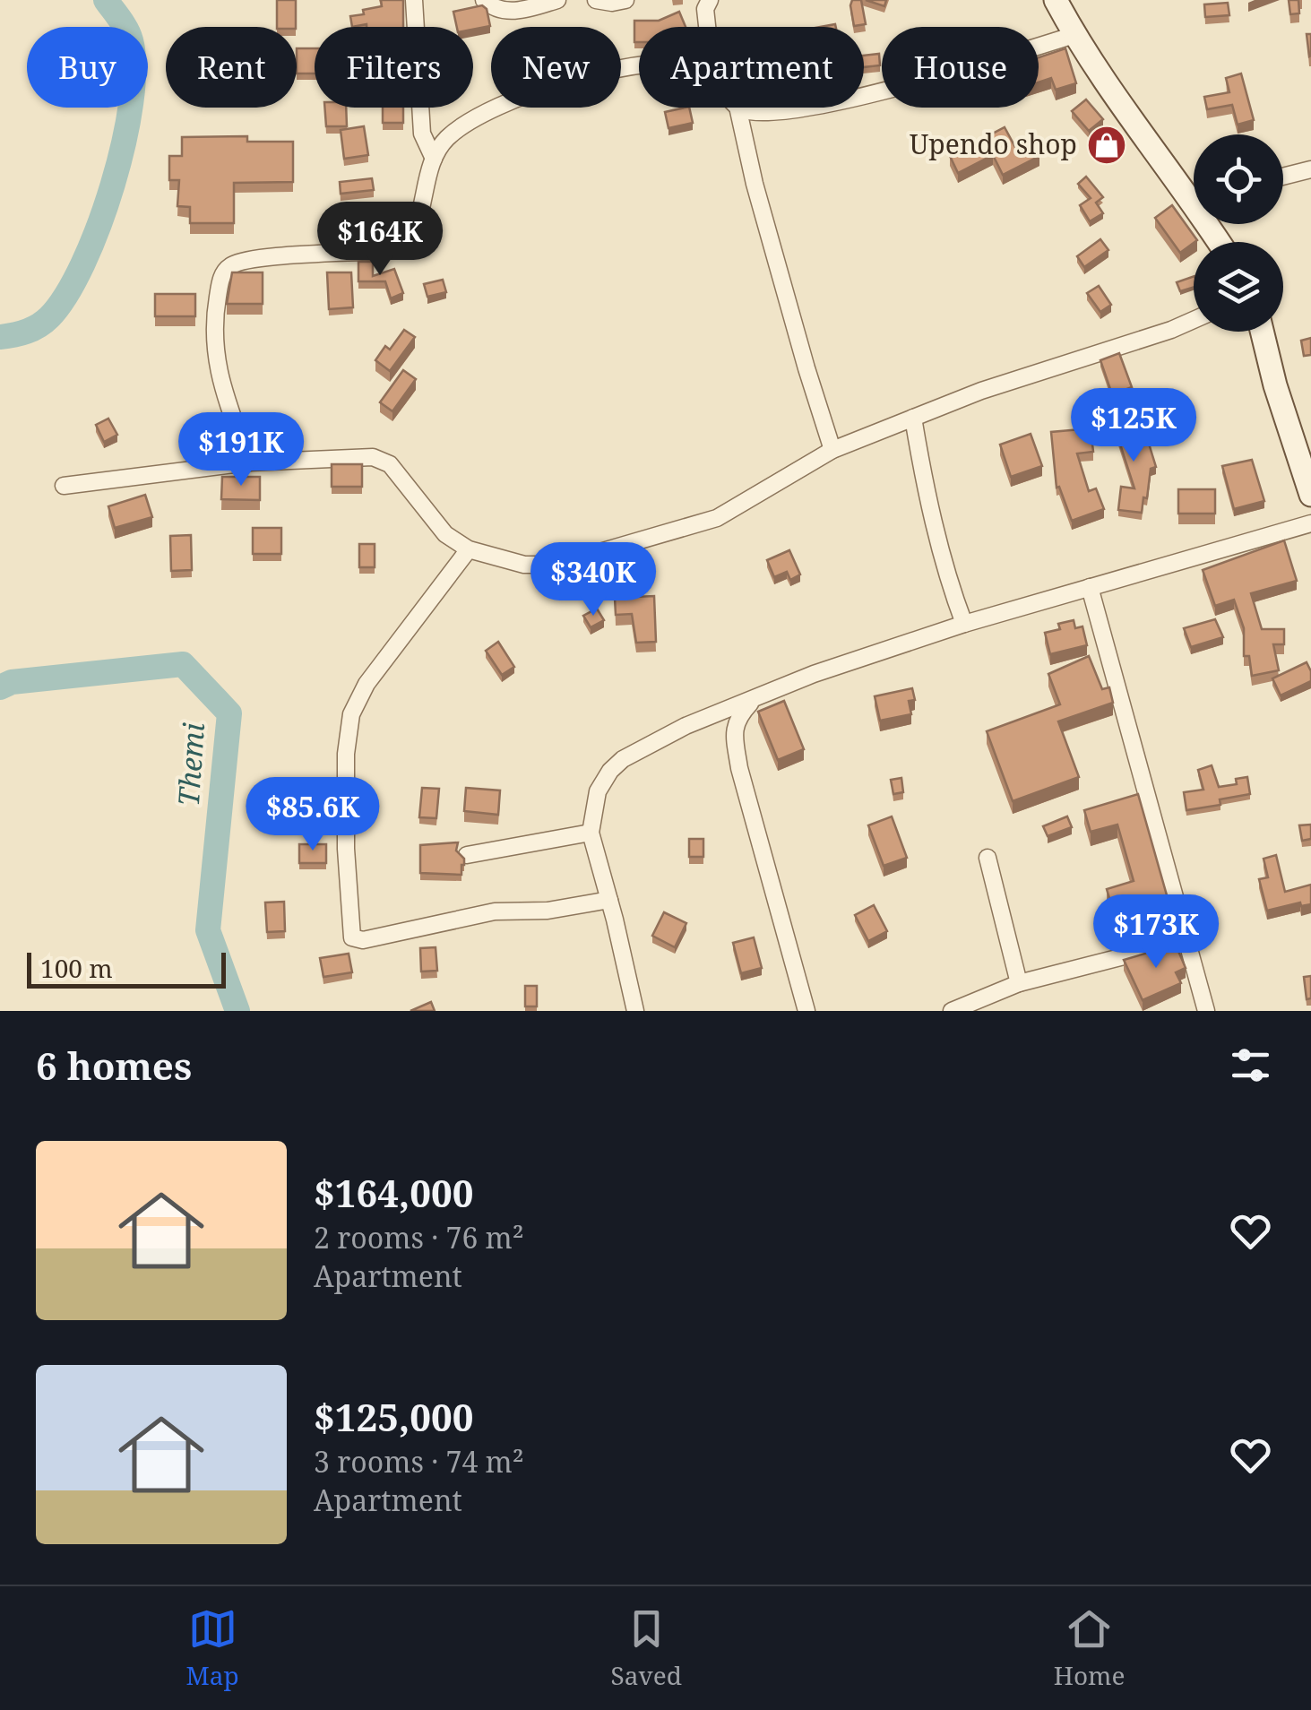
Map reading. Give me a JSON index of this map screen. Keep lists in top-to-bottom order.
{
  "water": ["Themi"],
  "places": {
    "shop": ["Upendo shop"]
  },
  "scale_bar": "100 m",
  "page": {
    "chip": [
      "Buy",
      "Rent",
      "Filters",
      "New",
      "Apartment",
      "House"
    ],
    "price": [
      "$164K",
      "$125K",
      "$191K",
      "$340K",
      "$85.6K",
      "$173K"
    ],
    "scale": "100 m",
    "heading": "6 homes",
    "list": [
      {
        "name": "$164,000",
        "note": "2 rooms · 76 m² · Apartment"
      },
      {
        "name": "$125,000",
        "note": "3 rooms · 74 m² · Apartment"
      }
    ],
    "tabs": ["Map", "Saved", "Home"]
  }
}
